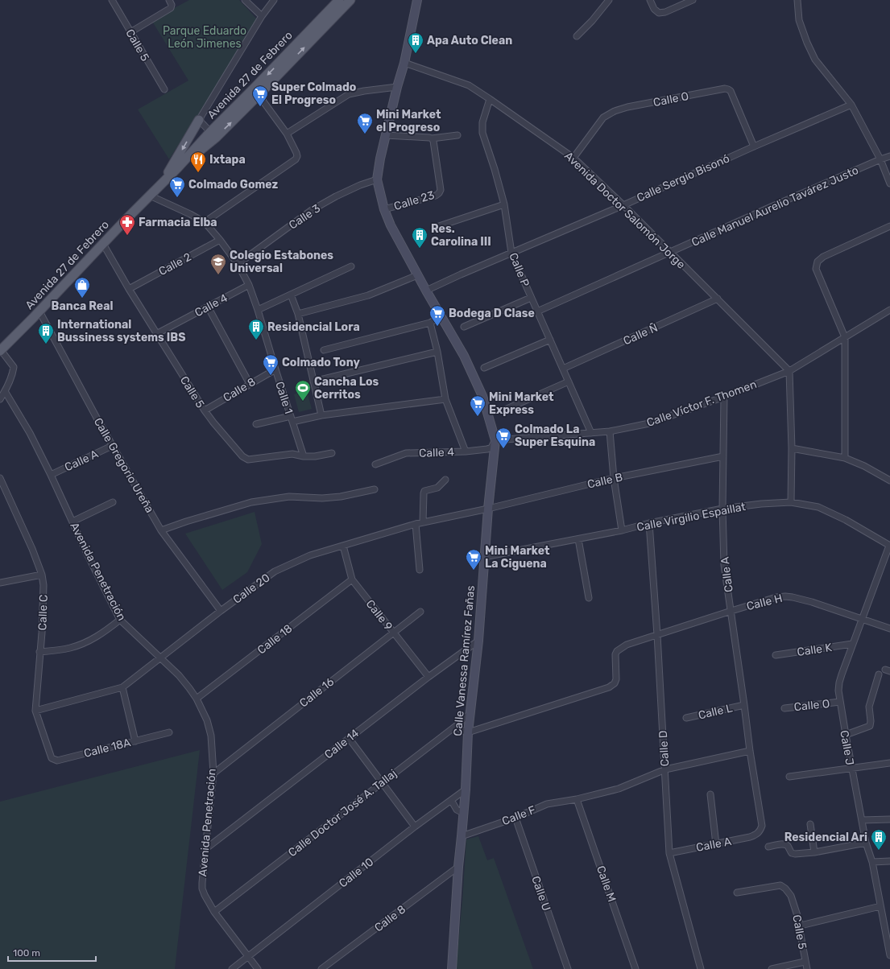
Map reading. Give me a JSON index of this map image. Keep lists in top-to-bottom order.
{
  "streets": {
    "main road": ["Avenida 27 de Febrero"],
    "street": [
      "Calle 5",
      "Calle O",
      "Calle Sergio Bisonó",
      "Calle 23",
      "Calle Manuel Aurelio Tavárez Justo",
      "Avenida Doctor Salomón Jorge",
      "Calle 3",
      "Calle 2",
      "Calle P",
      "Calle 4",
      "Calle Ñ",
      "Calle 8",
      "Calle 1",
      "Calle Víctor F. Thomen",
      "Calle A",
      "Calle Gregorio Ureña",
      "Calle B",
      "Calle Virgilio Espaillat",
      "Avenida Penetración",
      "Calle 20",
      "Calle H",
      "Calle C",
      "Calle 9",
      "Calle 18",
      "Calle K",
      "Calle Vanessa Ramírez Fañas",
      "Calle 16",
      "Calle L",
      "Calle 14",
      "Calle 18A",
      "Calle J",
      "Calle D",
      "Calle Doctor José A. Tallaj",
      "Calle F",
      "Calle 10",
      "Calle M",
      "Calle U"
    ]
  },
  "crossings": [
    ["Calle 5", "Avenida 27 de Febrero"],
    ["Calle 5", "Calle 2"],
    ["Calle 5", "Calle 4"],
    ["Calle 5", "Calle 8"],
    ["Calle 5", "Calle 1"],
    ["Avenida 27 de Febrero", "Calle 1"],
    ["Avenida 27 de Febrero", "Calle Gregorio Ureña"],
    ["Calle O", "Calle Sergio Bisonó"],
    ["Calle O", "Avenida Doctor Salomón Jorge"],
    ["Calle O", "Calle J"],
    ["Calle Sergio Bisonó", "Avenida Doctor Salomón Jorge"],
    ["Calle Sergio Bisonó", "Calle P"],
    ["Calle Sergio Bisonó", "Calle Vanessa Ramírez Fañas"],
    ["Calle 23", "Calle Vanessa Ramírez Fañas"],
    ["Calle Manuel Aurelio Tavárez Justo", "Avenida Doctor Salomón Jorge"],
    ["Calle Manuel Aurelio Tavárez Justo", "Calle P"],
    ["Avenida Doctor Salomón Jorge", "Calle P"],
    ["Avenida Doctor Salomón Jorge", "Calle Ñ"],
    ["Avenida Doctor Salomón Jorge", "Calle Víctor F. Thomen"],
    ["Avenida Doctor Salomón Jorge", "Calle Vanessa Ramírez Fañas"],
    ["Calle 3", "Calle 1"],
    ["Calle 3", "Calle Vanessa Ramírez Fañas"],
    ["Calle 2", "Calle 1"],
    ["Calle P", "Calle Ñ"],
    ["Calle P", "Calle Víctor F. Thomen"],
    ["Calle 4", "Calle 1"],
    ["Calle 4", "Calle Víctor F. Thomen"],
    ["Calle 4", "Calle Vanessa Ramírez Fañas"],
    ["Calle 8", "Calle 1"],
    ["Calle 8", "Calle Vanessa Ramírez Fañas"],
    ["Calle Víctor F. Thomen", "Calle A"],
    ["Calle Víctor F. Thomen", "Calle Vanessa Ramírez Fañas"],
    ["Calle A", "Calle Gregorio Ureña"],
    ["Calle A", "Calle B"],
    ["Calle A", "Calle Virgilio Espaillat"],
    ["Calle A", "Avenida Penetración"],
    ["Calle A", "Calle H"],
    ["Calle A", "Calle L"],
    ["Calle A", "Calle D"],
    ["Calle Gregorio Ureña", "Calle 20"],
    ["Calle B", "Calle 20"],
    ["Calle B", "Calle Vanessa Ramírez Fañas"],
    ["Calle Virgilio Espaillat", "Calle Vanessa Ramírez Fañas"],
    ["Calle Virgilio Espaillat", "Calle J"],
    ["Calle Virgilio Espaillat", "Calle D"],
    ["Avenida Penetración", "Calle 20"],
    ["Avenida Penetración", "Calle 18"],
    ["Avenida Penetración", "Calle 16"],
    ["Avenida Penetración", "Calle 14"],
    ["Avenida Penetración", "Calle Doctor José A. Tallaj"],
    ["Avenida Penetración", "Calle 10"],
    ["Calle 20", "Calle C"],
    ["Calle 20", "Calle 9"],
    ["Calle 20", "Calle Vanessa Ramírez Fañas"],
    ["Calle H", "Calle Vanessa Ramírez Fañas"],
    ["Calle H", "Calle J"],
    ["Calle H", "Calle D"],
    ["Calle C", "Calle 18A"],
    ["Calle 9", "Calle 18"],
    ["Calle 9", "Calle 16"],
    ["Calle 9", "Calle 14"],
    ["Calle K", "Calle J"],
    ["Calle Vanessa Ramírez Fañas", "Calle 14"],
    ["Calle Vanessa Ramírez Fañas", "Calle Doctor José A. Tallaj"],
    ["Calle Vanessa Ramírez Fañas", "Calle F"],
    ["Calle Vanessa Ramírez Fañas", "Calle 10"],
    ["Calle D", "Calle F"],
    ["Calle F", "Calle M"],
    ["Calle F", "Calle U"]
  ],
  "parks": ["Parque Eduardo León Jimenes"],
  "places": {
    "building": [
      "Apa Auto Clean",
      "Res. Carolina III",
      "Residencial Lora",
      "International Bussiness systems IBS",
      "Residencial Ari"
    ],
    "supermarket": [
      "Super Colmado El Progreso",
      "Mini Market el Progreso",
      "Colmado Gomez",
      "Bodega D Clase",
      "Colmado Tony",
      "Mini Market Express",
      "Colmado La Super Esquina",
      "Mini Market La Ciguena"
    ],
    "restaurant": ["Ixtapa"],
    "pharmacy": ["Farmacia Elba"],
    "school or university": ["Colegio Estabones Universal"],
    "shop": ["Banca Real"],
    "sports": ["Cancha Los Cerritos"]
  },
  "scale_bar": "100 m"
}
